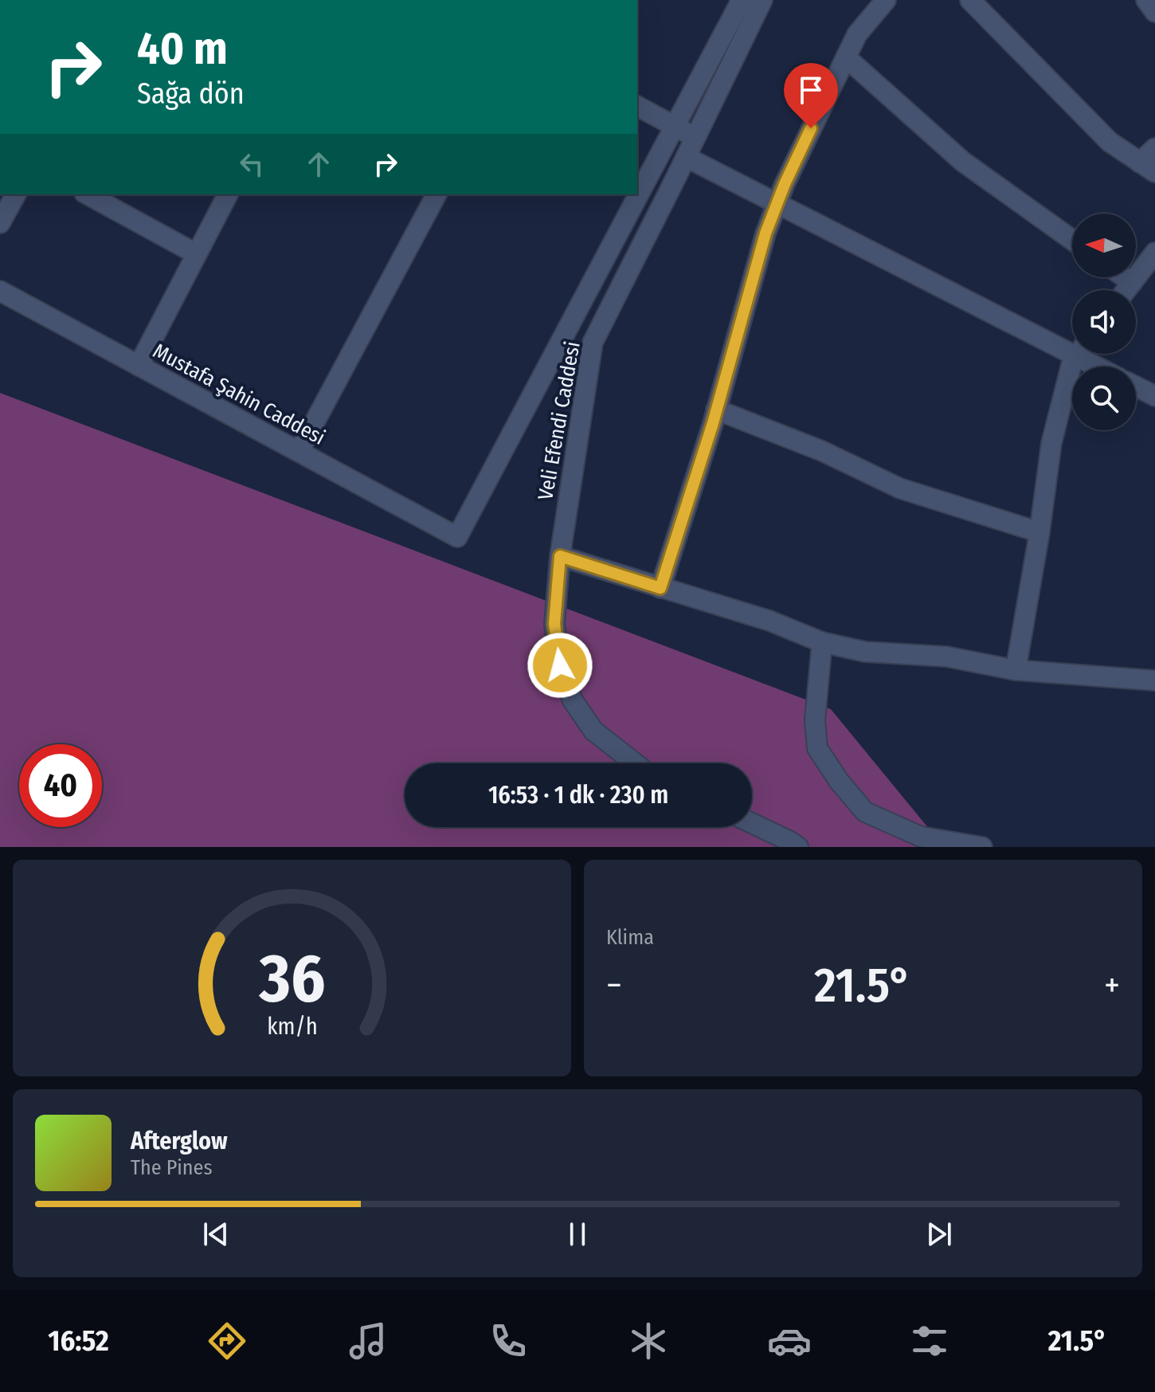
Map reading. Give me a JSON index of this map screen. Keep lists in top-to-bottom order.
{
  "streets": {
    "street": ["Mustafa Şahin Caddesi", "Veli Efendi Caddesi"]
  },
  "north": "left",
  "page": {
    "turn": ["40 m", "Sağa dön"],
    "limit": "40",
    "trip": "16:53 · 1 dk · 230 m",
    "tile": "Klima",
    "heat": ["−", "21.5°", "+"],
    "song": ["Afterglow", "The Pines"],
    "tabs": ["16:52", "21.5°"],
    "gauge": ["36", "km/h"]
  }
}
